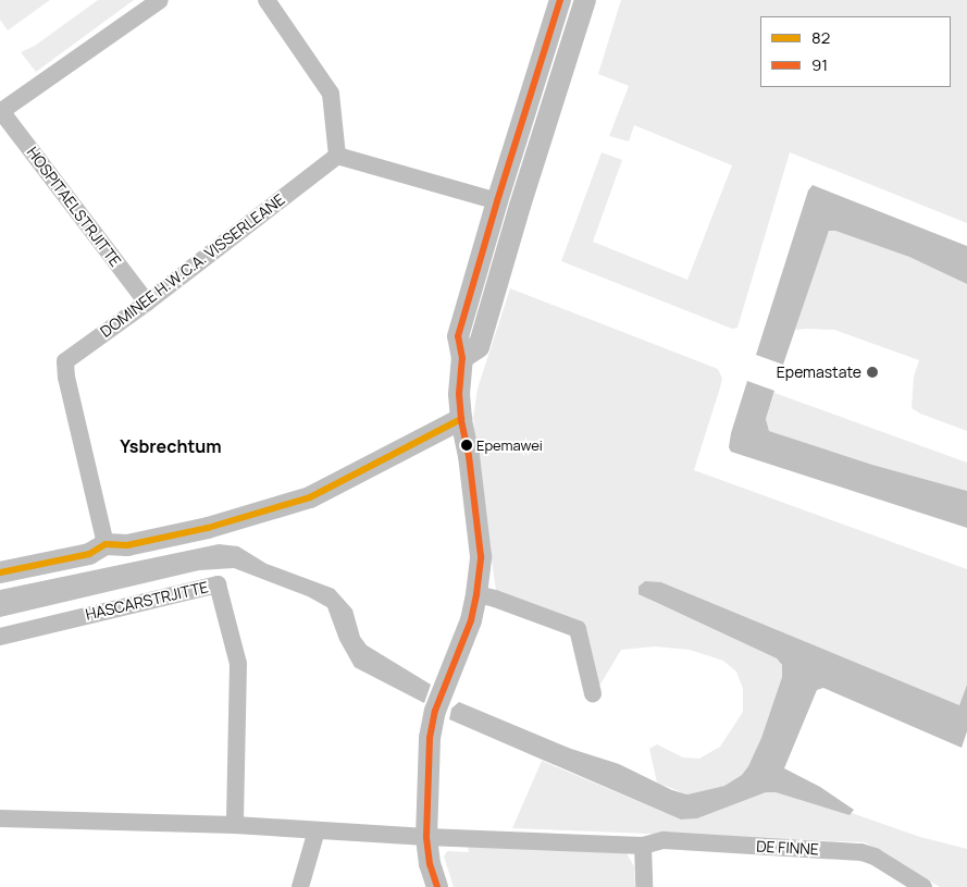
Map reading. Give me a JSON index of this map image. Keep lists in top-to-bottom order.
{
  "streets": {
    "street": [
      "HOSPITAELSTRJITTE",
      "DOMINEE H.W.C.A. VISSERLEANE",
      "HASCARSTRJITTE",
      "DE FINNE"
    ]
  },
  "crossings": [
    ["HOSPITAELSTRJITTE", "DOMINEE H.W.C.A. VISSERLEANE"]
  ],
  "districts": ["Ysbrechtum"],
  "places": ["Epemastate", "Epemawei"],
  "lines": ["transit line 91", "transit line 82"],
  "legend": ["82", "91"]
}
